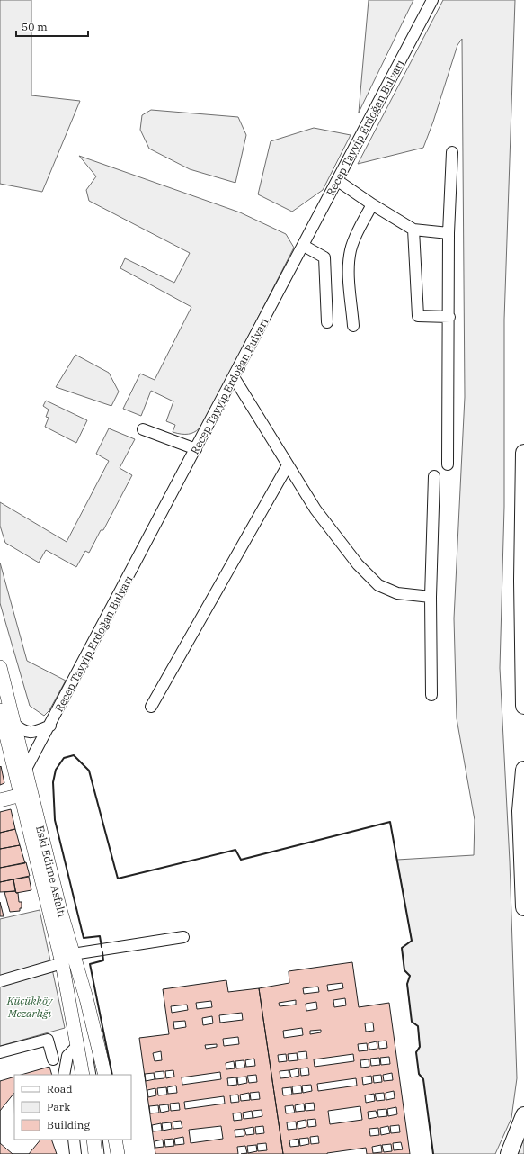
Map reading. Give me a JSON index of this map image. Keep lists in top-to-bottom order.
{
  "streets": {
    "main road": ["Eski Edirne Asfaltı"],
    "street": ["Recep Tayyip Erdoğan Bulvarı"]
  },
  "crossings": [
    ["Recep Tayyip Erdoğan Bulvarı", "Eski Edirne Asfaltı"]
  ],
  "parks": ["Küçükköy Mezarlığı"],
  "legend": ["Road", "Park", "Building"],
  "scale_bar": "50 m"
}
